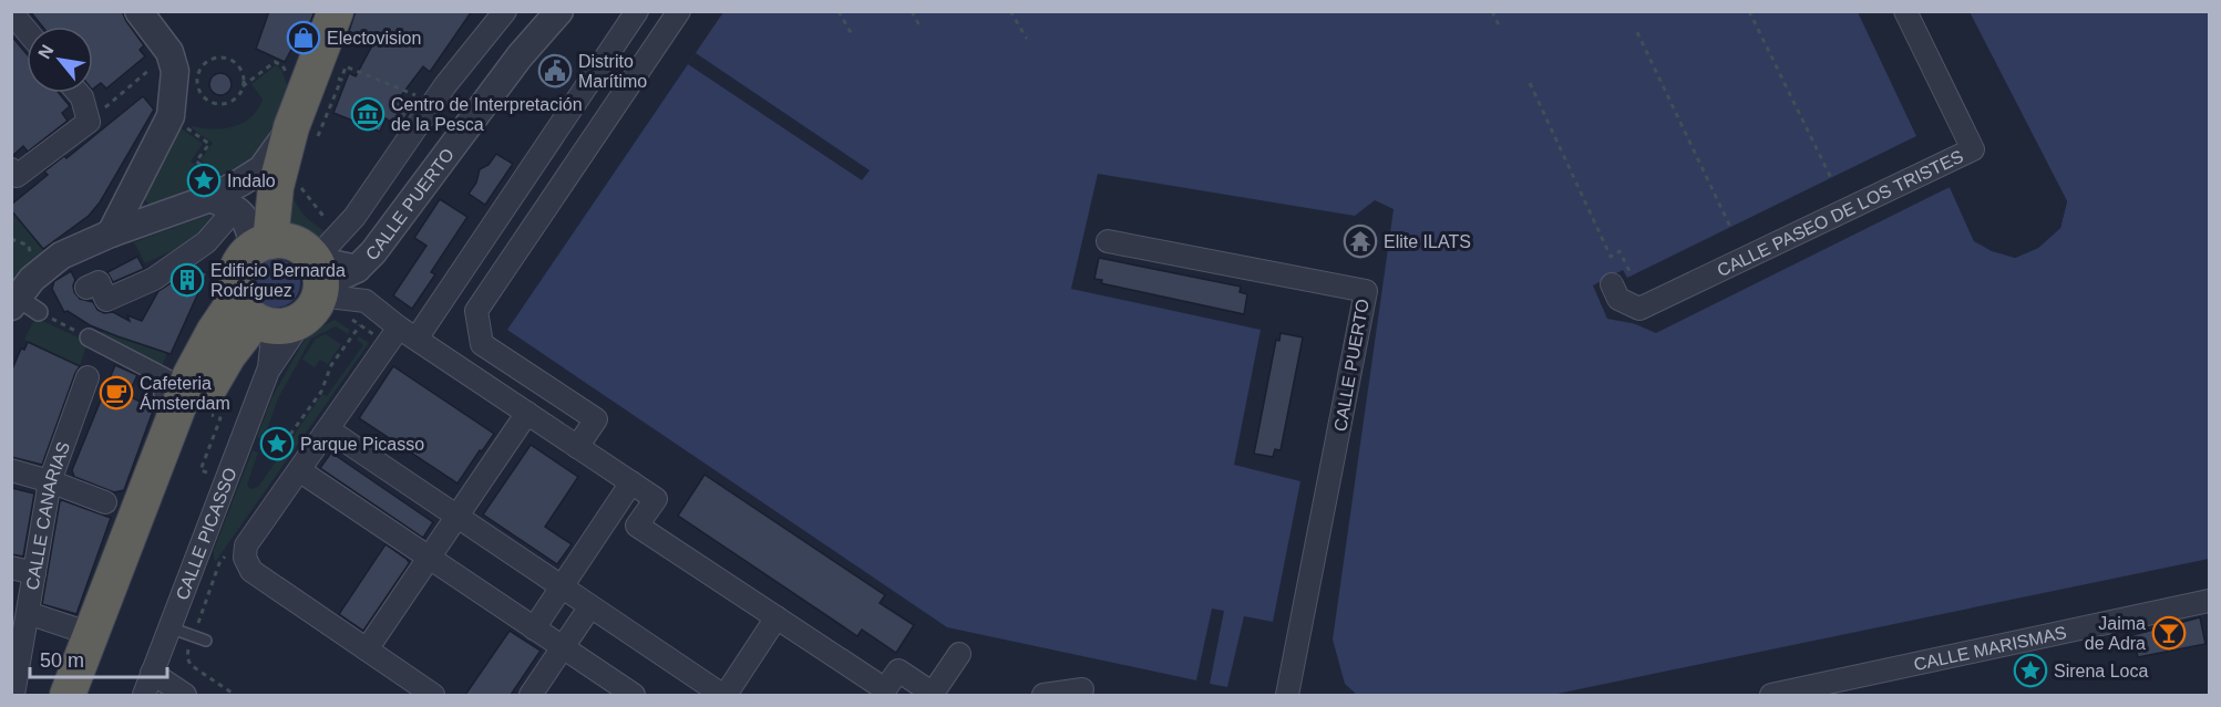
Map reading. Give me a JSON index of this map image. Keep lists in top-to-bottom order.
{
  "streets": {
    "street": [
      "CALLE PUERTO",
      "CALLE PASEO DE LOS TRISTES",
      "CALLE CANARIAS",
      "CALLE PICASSO",
      "CALLE MARISMAS"
    ]
  },
  "places": {
    "shop": ["Electovision"],
    "public building": ["Distrito Marítimo"],
    "museum": ["Centro de Interpretación de la Pesca"],
    "place": ["Indalo", "Parque Picasso", "Sirena Loca"],
    "temple": ["Elite ILATS"],
    "building": ["Edificio Bernarda Rodríguez"],
    "cafe": ["Cafeteria Ámsterdam"],
    "bar": ["Jaima de Adra"]
  },
  "scale_bar": "50 m",
  "north": "top left"
}
